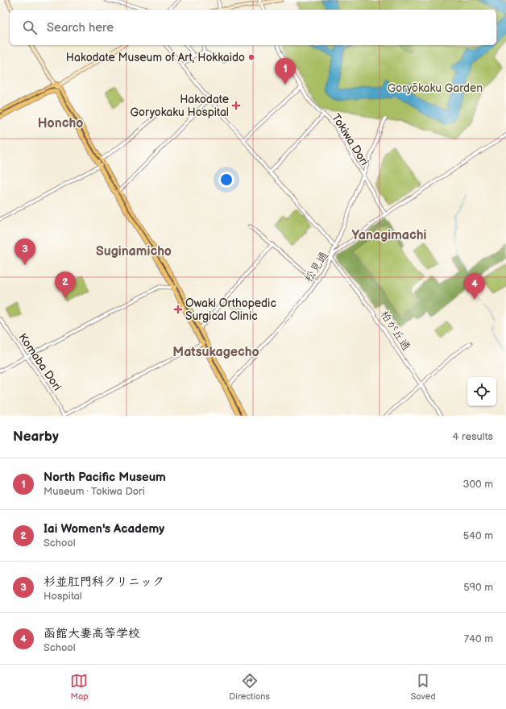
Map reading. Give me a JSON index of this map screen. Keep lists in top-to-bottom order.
{
  "streets": {
    "street": [
      "Tokiwa Dori",
      "松見通",
      "柏が丘通",
      "Komaba Dori"
    ]
  },
  "crossings": [
    ["Tokiwa Dori", "松見通"],
    ["松見通", "柏が丘通"]
  ],
  "districts": [
    "Honcho",
    "Yanagimachi",
    "Suginamicho",
    "Matsukagecho"
  ],
  "parks": ["Goryōkaku Garden"],
  "places": {
    "other": ["Hakodate Museum of Art, Hokkaido"],
    "health": ["Hakodate Goryokaku Hospital", "Owaki Orthopedic Surgical Clinic"]
  },
  "page": {
    "search": "Search here",
    "pins": [
      "1",
      "3",
      "2",
      "4"
    ],
    "heading": ["Nearby", "4 results"],
    "list": [
      {
        "mark": "1",
        "name": "North Pacific Museum",
        "note": "Museum · Tokiwa Dori",
        "value": "300 m"
      },
      {
        "mark": "2",
        "name": "Iai Women's Academy",
        "note": "School",
        "value": "540 m"
      },
      {
        "mark": "3",
        "name": "杉並肛門科クリニック",
        "note": "Hospital",
        "value": "590 m"
      },
      {
        "mark": "4",
        "name": "函館大妻高等学校",
        "note": "School",
        "value": "740 m"
      }
    ],
    "nav": ["Map", "Directions", "Saved"]
  }
}
